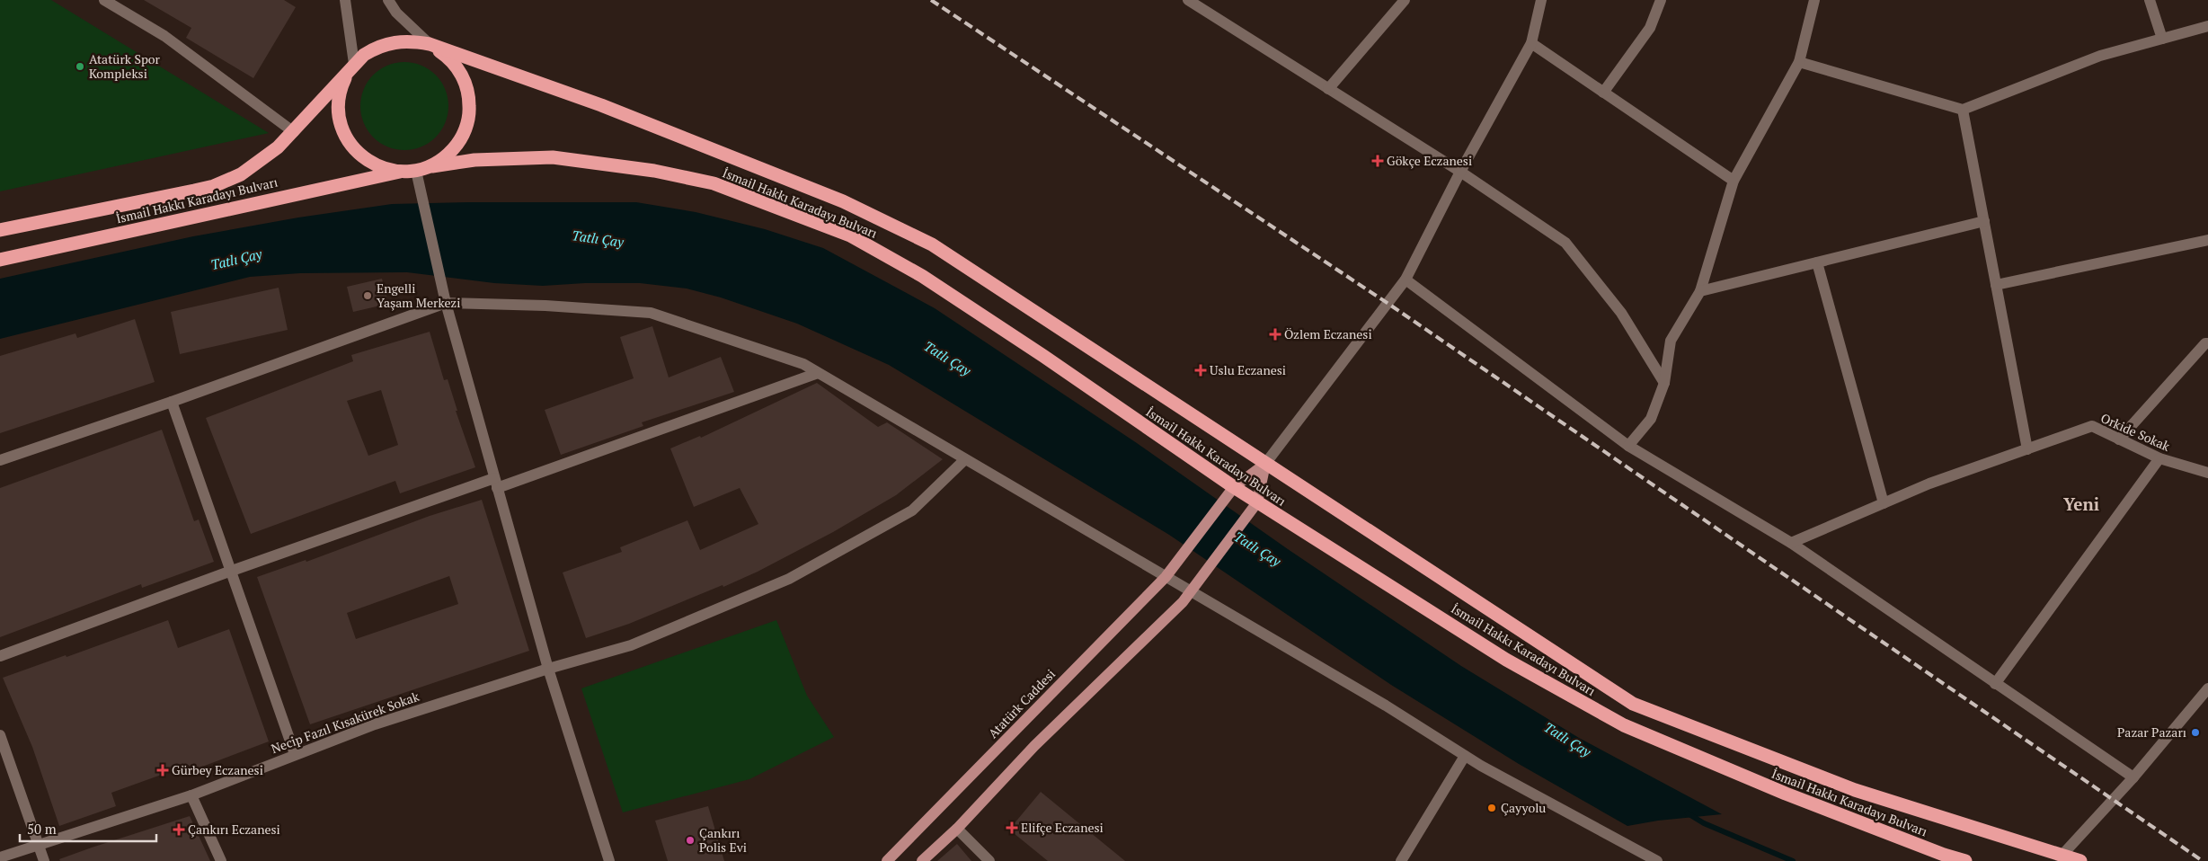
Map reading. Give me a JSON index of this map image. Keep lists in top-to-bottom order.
{
  "streets": {
    "highway": ["İsmail Hakkı Karadayı Bulvarı"],
    "main road": ["Atatürk Caddesi"],
    "street": ["Orkide Sokak", "Necip Fazıl Kısakürek Sokak"]
  },
  "crossings": [
    ["İsmail Hakkı Karadayı Bulvarı", "Atatürk Caddesi"]
  ],
  "districts": ["Yeni"],
  "water": ["Tatlı Çay"],
  "places": {
    "other": [
      "Atatürk Spor Kompleksi",
      "Engelli Yaşam Merkezi",
      "Pazar Pazarı",
      "Çayyolu",
      "Çankırı Polis Evi"
    ],
    "health": [
      "Gökçe Eczanesi",
      "Özlem Eczanesi",
      "Uslu Eczanesi",
      "Gürbey Eczanesi",
      "Elifçe Eczanesi",
      "Çankırı Eczanesi"
    ]
  },
  "scale_bar": "50 m"
}
